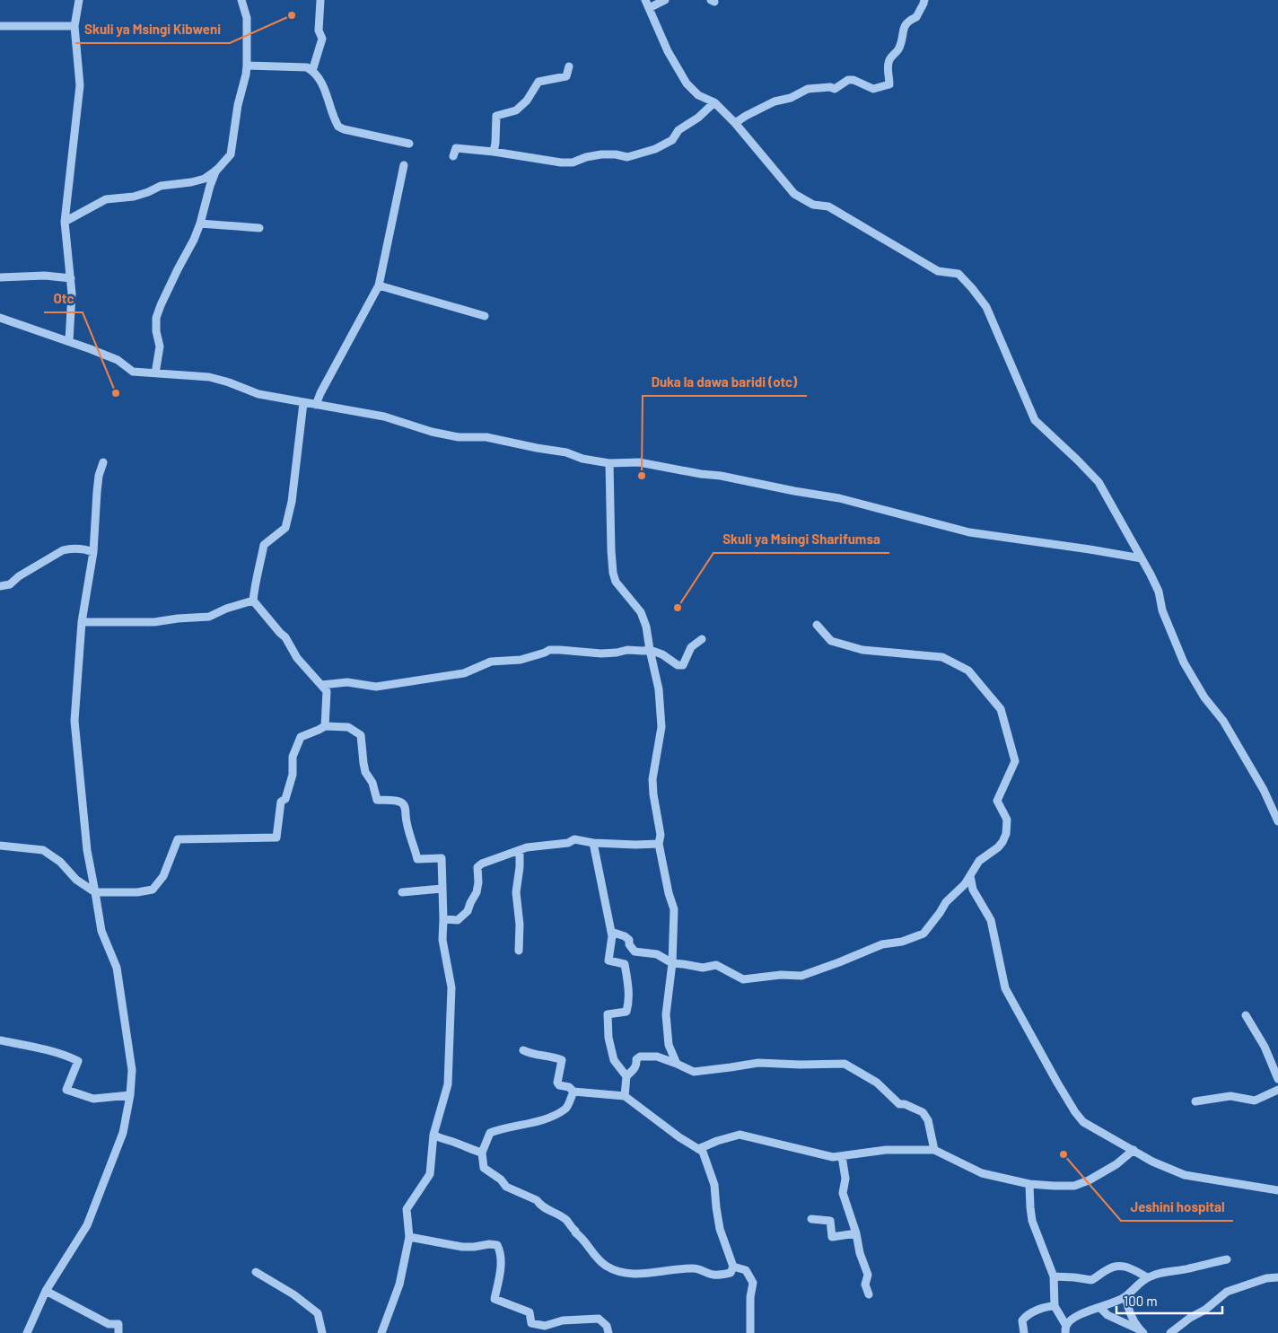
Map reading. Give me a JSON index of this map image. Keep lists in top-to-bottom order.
{
  "places": [
    "Skuli ya Msingi Kibweni",
    "Otc",
    "Duka la dawa baridi (otc)",
    "Skuli ya Msingi Sharifumsa",
    "Jeshini hospital"
  ],
  "scale_bar": "100 m"
}
